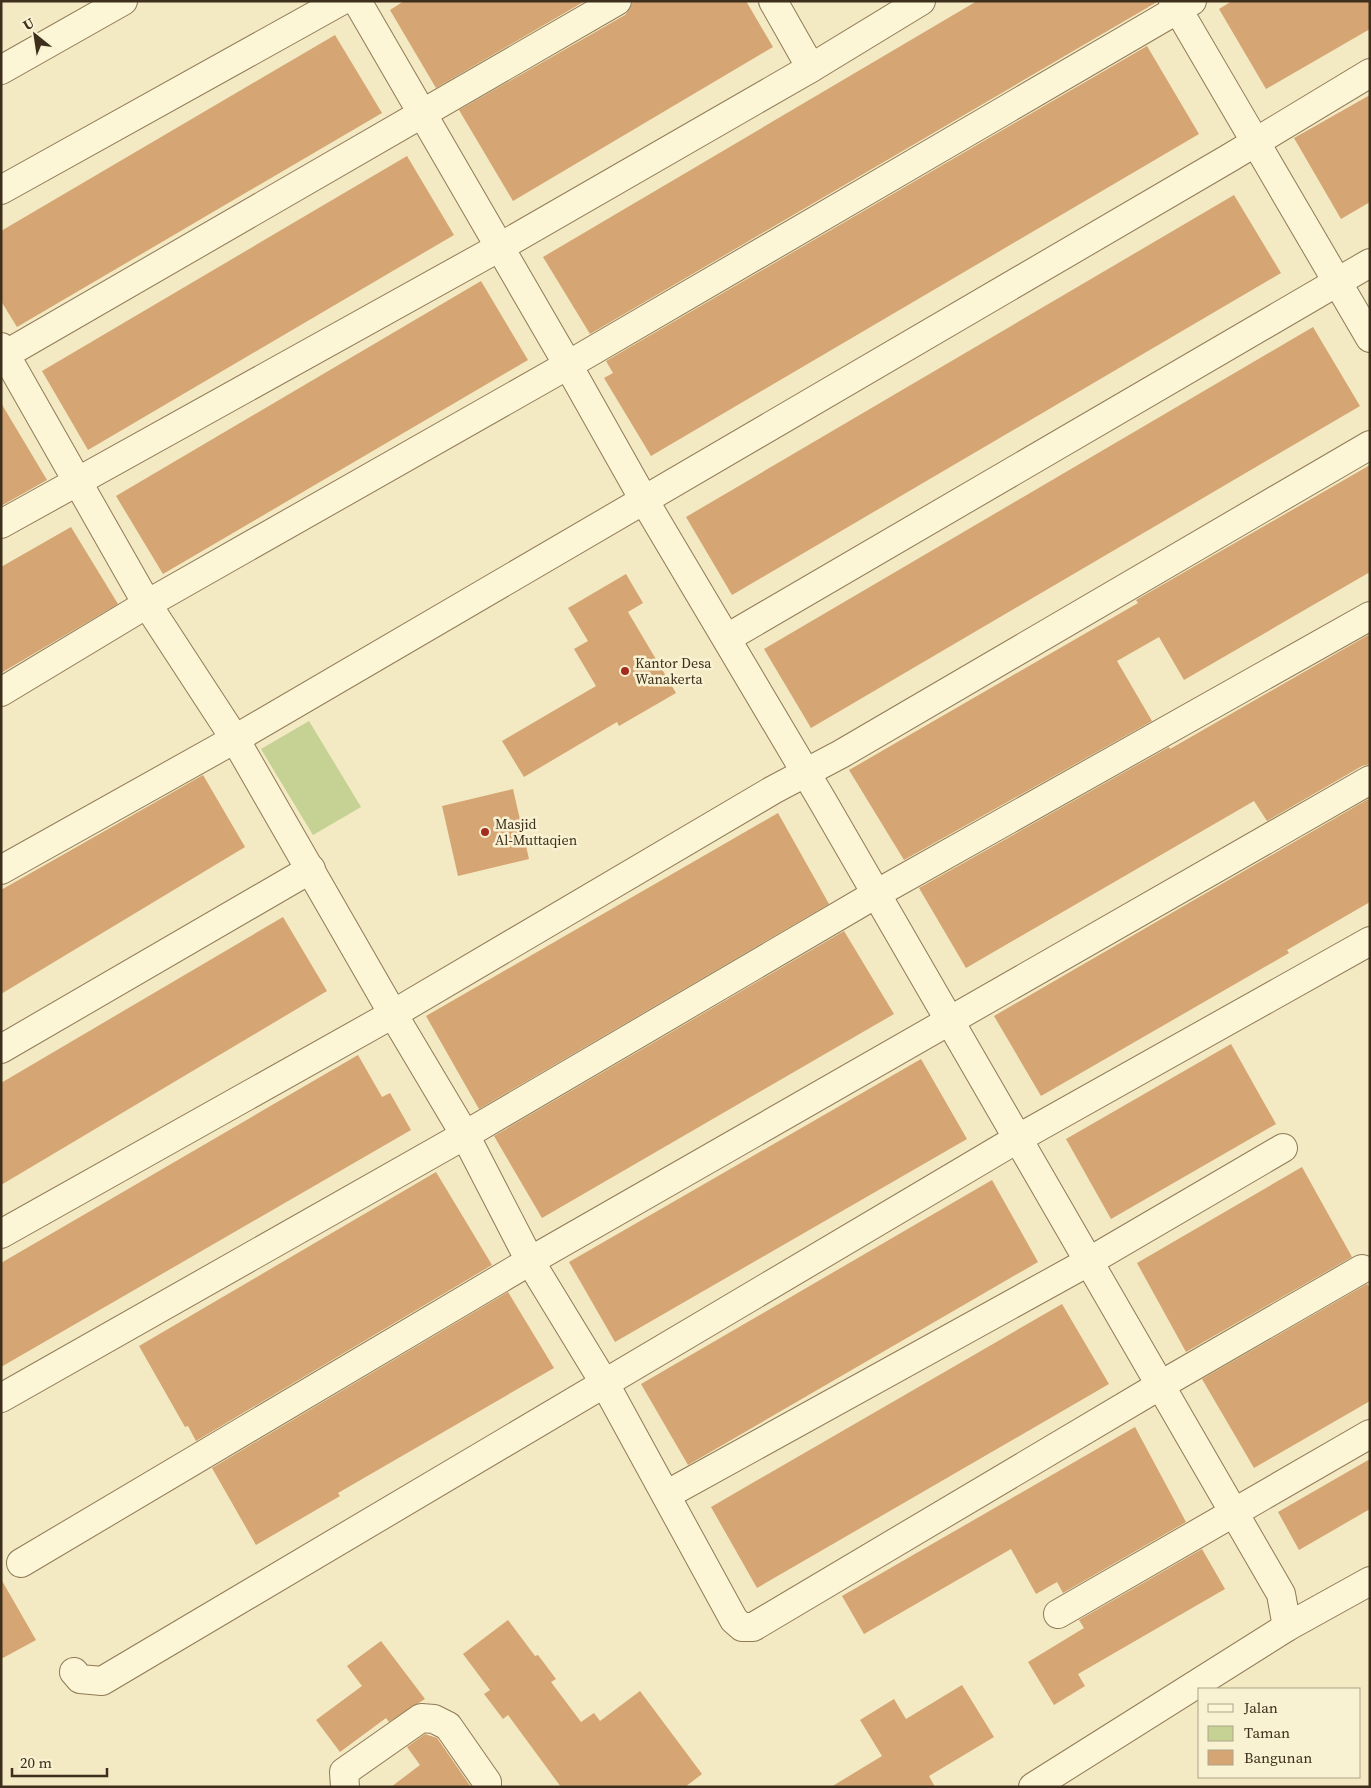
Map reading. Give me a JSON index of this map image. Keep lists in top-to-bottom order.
{
  "places": ["Kantor Desa Wanakerta", "Masjid Al-Muttaqien"],
  "legend": ["Jalan", "Taman", "Bangunan"],
  "scale_bar": "20 m",
  "north": "top left"
}
